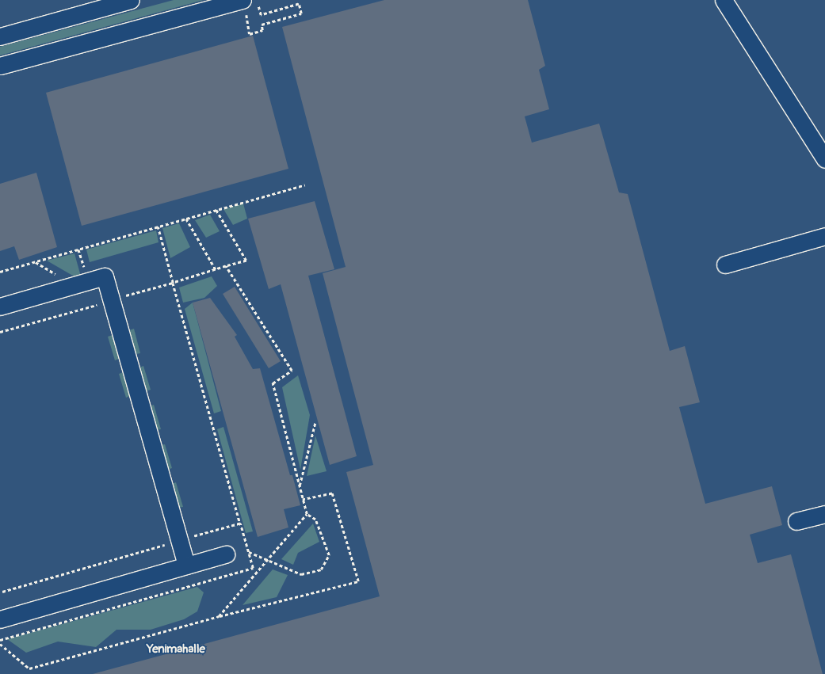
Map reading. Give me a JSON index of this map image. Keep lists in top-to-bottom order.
{
  "districts": ["Yenimahalle"]
}
